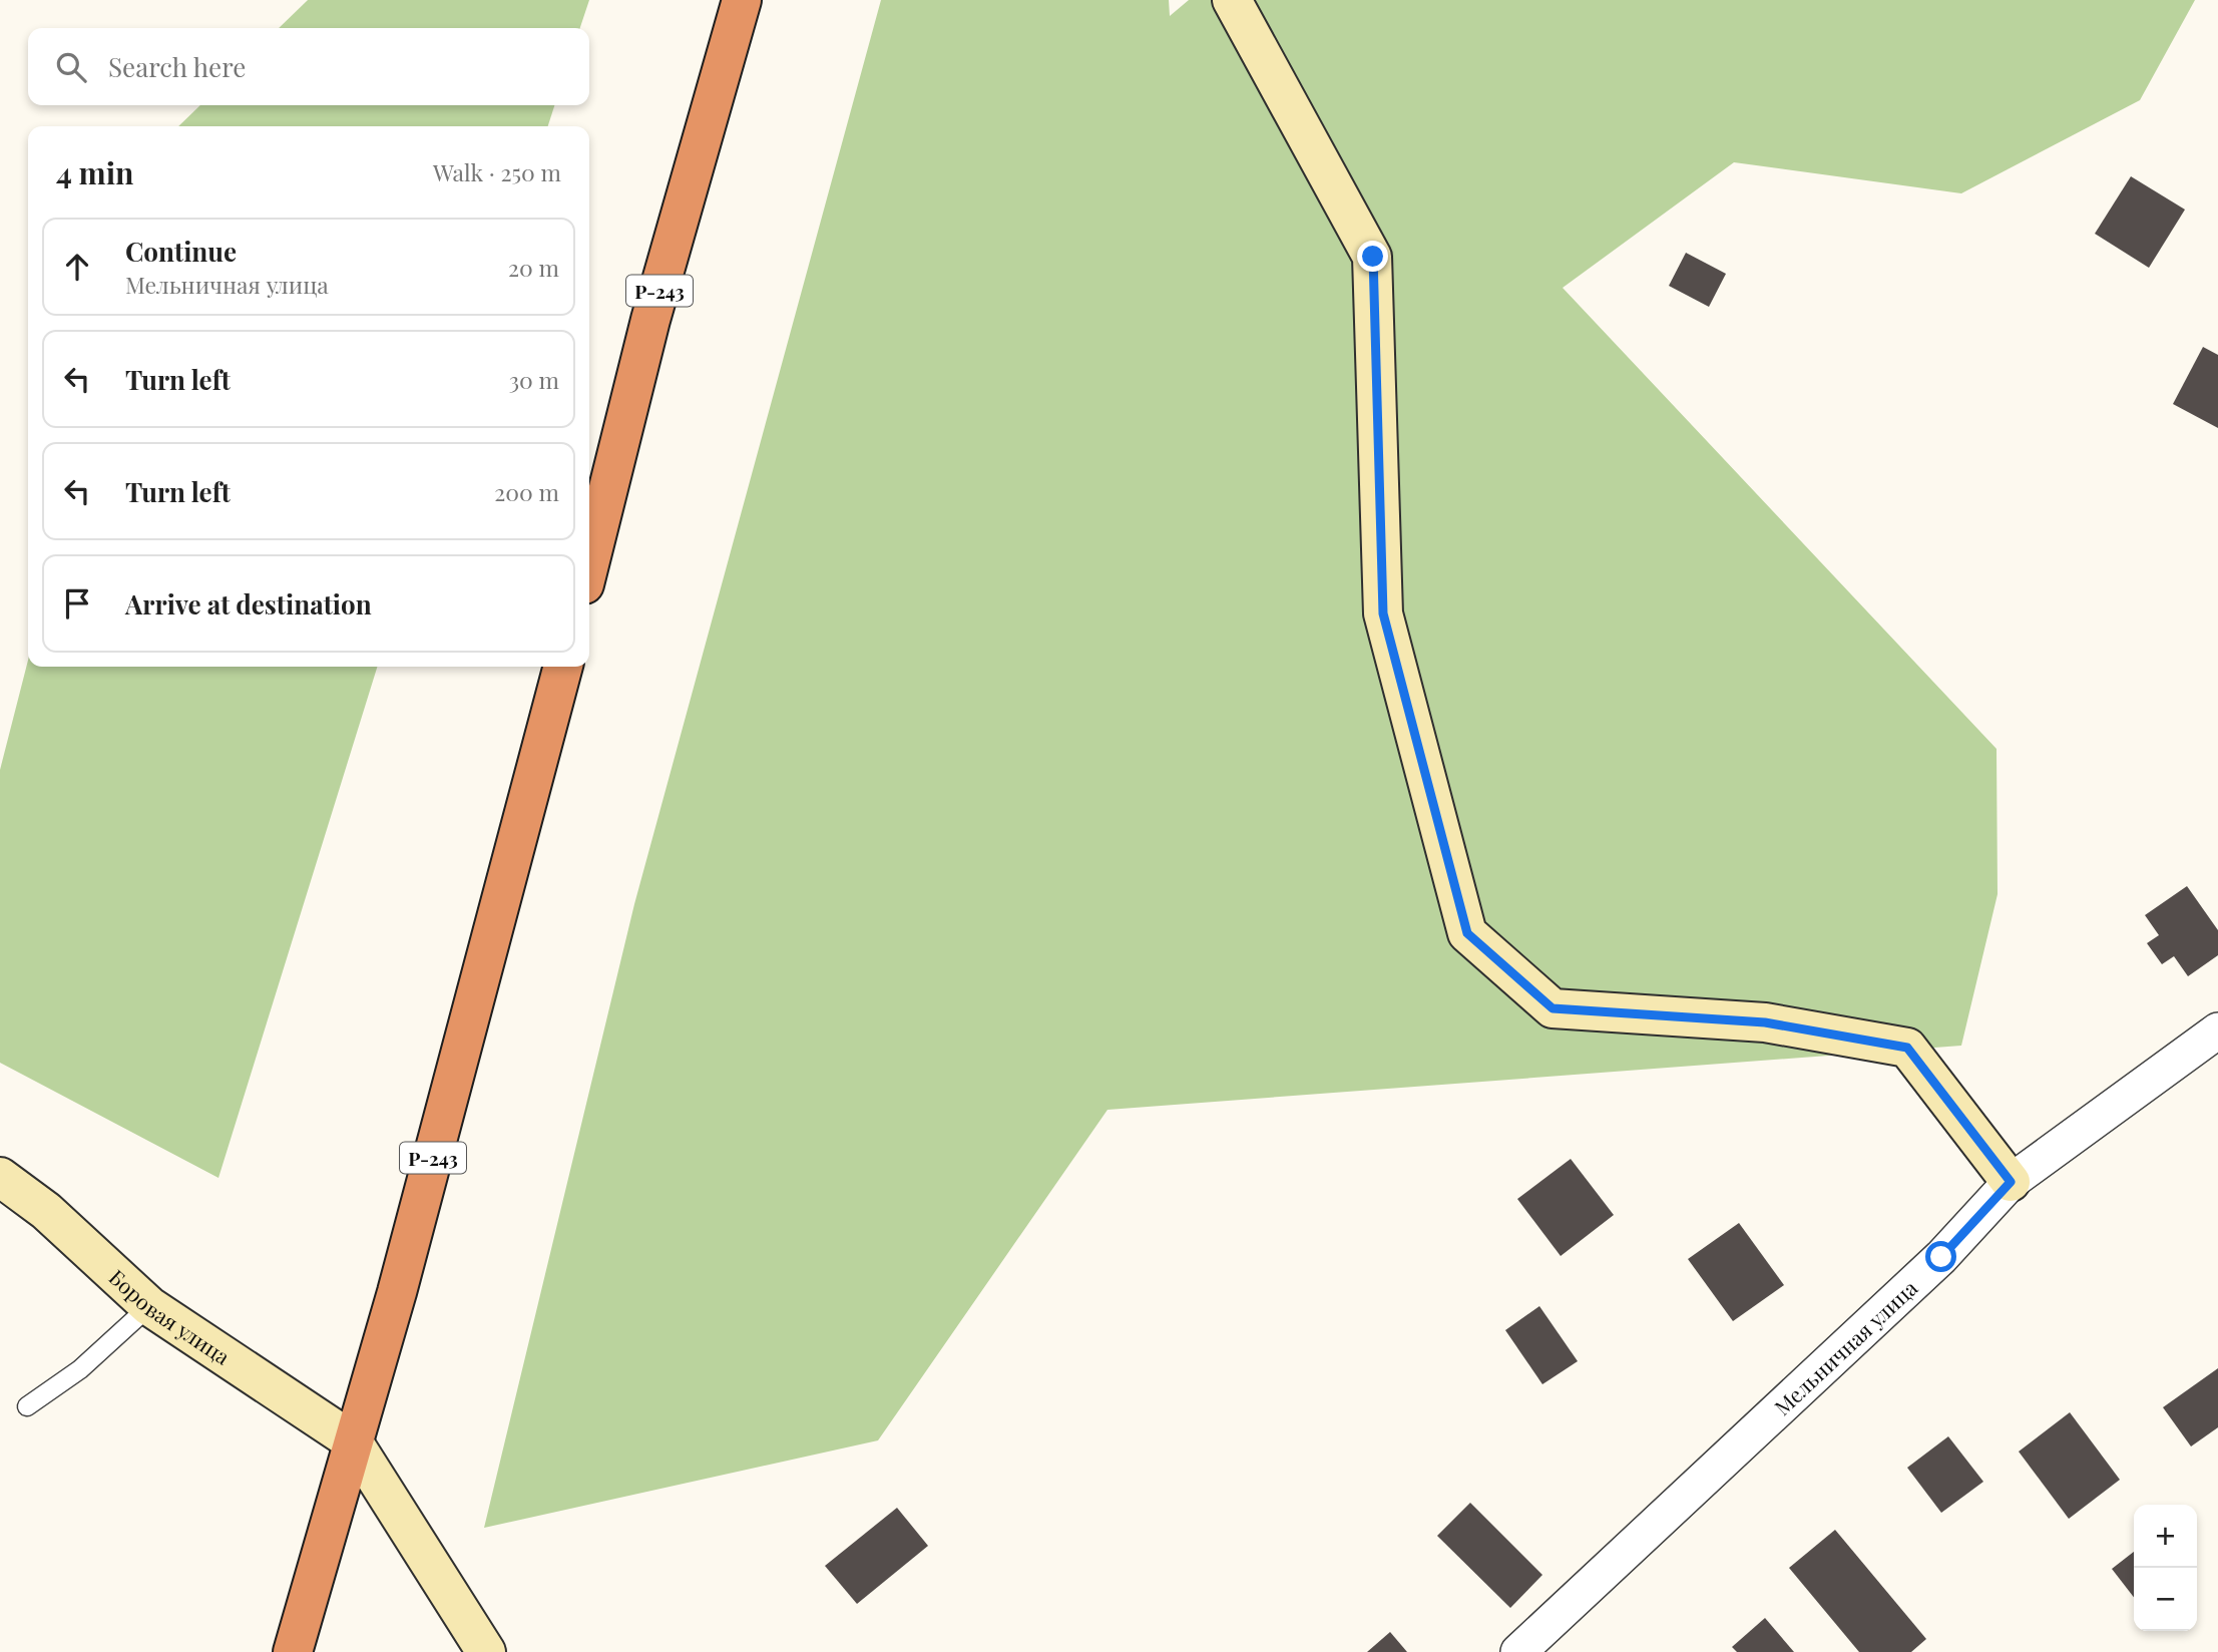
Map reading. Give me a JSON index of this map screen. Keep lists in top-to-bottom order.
{
  "streets": {
    "highway": ["Р-243"],
    "street": ["Боровая улица", "Мельничная улица"]
  },
  "crossings": [
    ["Р-243", "Боровая улица"]
  ],
  "page": {
    "search": "Search here",
    "heading": ["4 min", "Walk · 250 m"],
    "list": [
      ["Continue", "Мельничная улица", "20 m"],
      ["Turn left", "30 m"],
      ["Turn left", "200 m"],
      "Arrive at destination"
    ],
    "map_buttons": ["+", "−"]
  }
}
